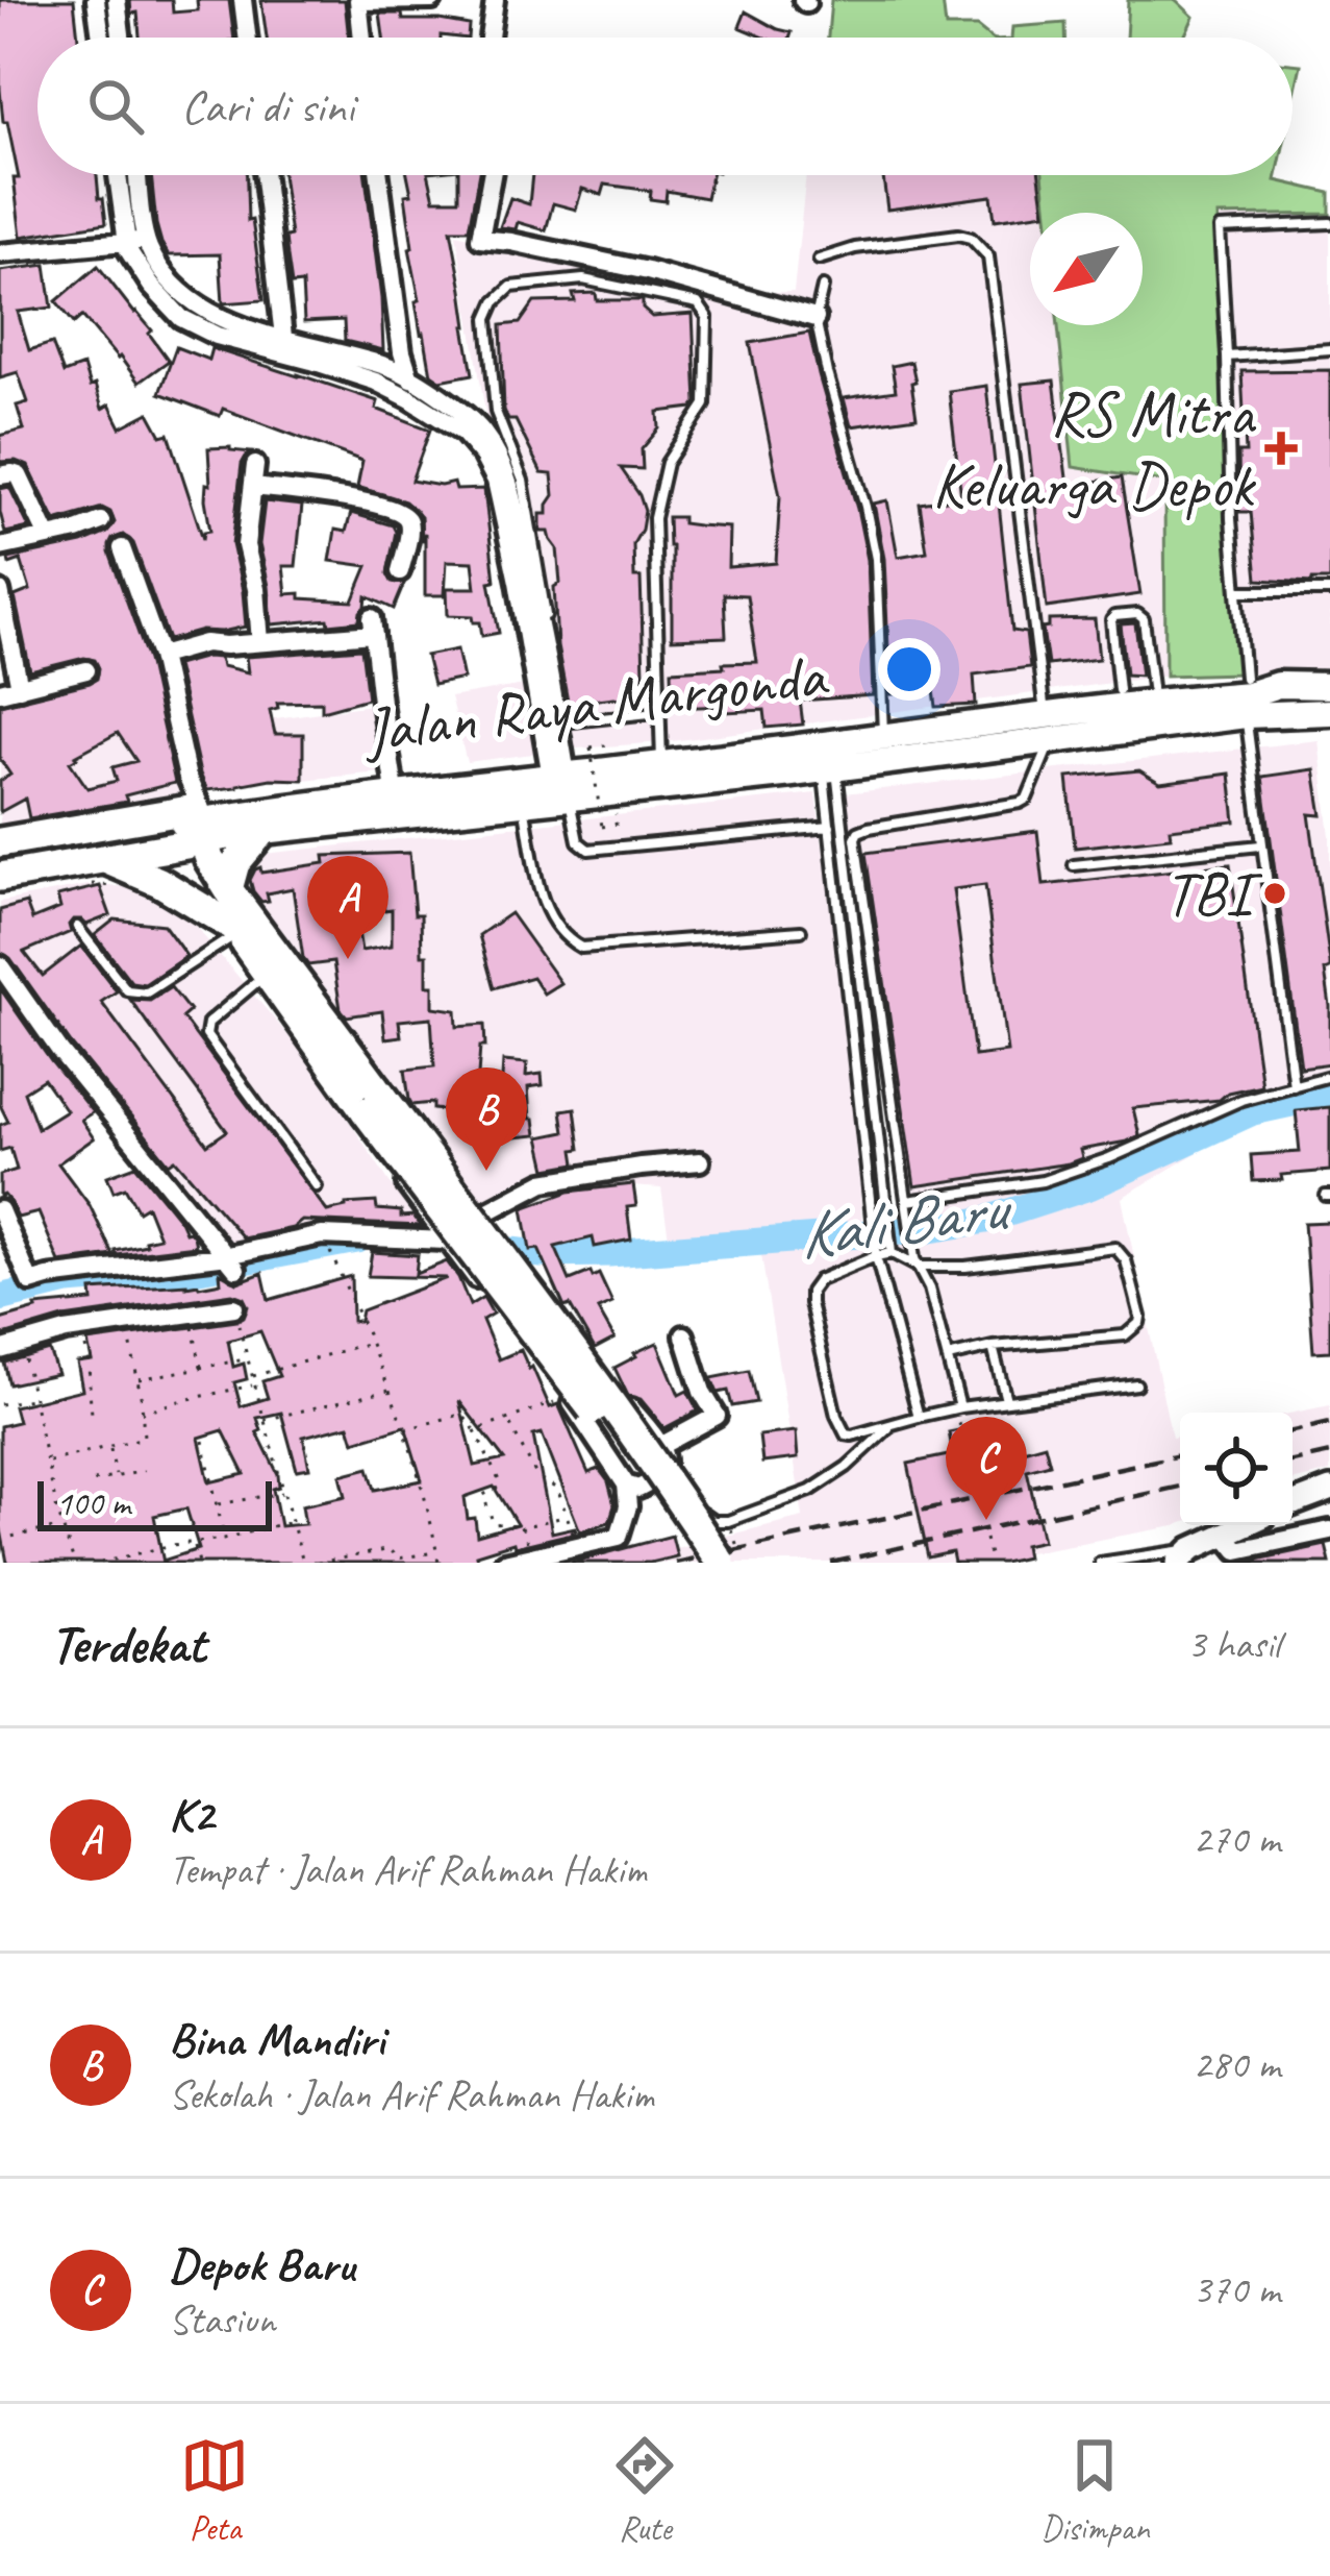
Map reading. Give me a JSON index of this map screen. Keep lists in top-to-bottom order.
{
  "streets": {
    "highway": ["Jalan Raya Margonda"]
  },
  "water": ["Kali Baru"],
  "places": {
    "health": ["RS Mitra Keluarga Depok"],
    "other": ["TBI"]
  },
  "scale_bar": "100 m",
  "north": "bottom left",
  "page": {
    "search": "Cari di sini",
    "pins": ["A", "B", "C"],
    "scale": "100 m",
    "heading": ["Terdekat", "3 hasil"],
    "list": [
      {
        "mark": "A",
        "name": "K2",
        "note": "Tempat · Jalan Arif Rahman Hakim",
        "value": "270 m"
      },
      {
        "mark": "B",
        "name": "Bina Mandiri",
        "note": "Sekolah · Jalan Arif Rahman Hakim",
        "value": "280 m"
      },
      {
        "mark": "C",
        "name": "Depok Baru",
        "note": "Stasiun",
        "value": "370 m"
      }
    ],
    "nav": ["Peta", "Rute", "Disimpan"]
  }
}
